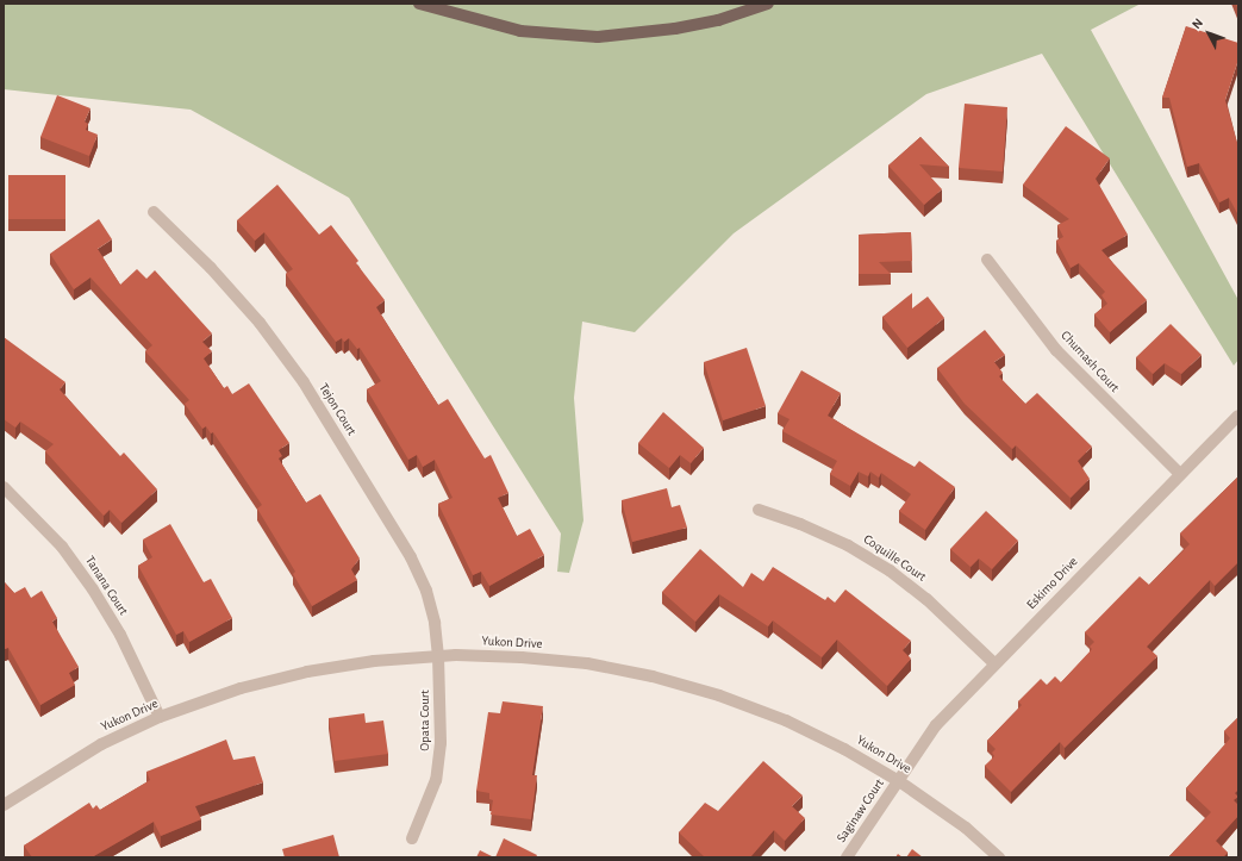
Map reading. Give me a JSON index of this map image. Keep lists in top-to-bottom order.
{
  "streets": {
    "street": [
      "Chumash Court",
      "Tejon Court",
      "Coquille Court",
      "Eskimo Drive",
      "Tanana Court",
      "Yukon Drive",
      "Opata Court",
      "Saginaw Court"
    ]
  },
  "crossings": [
    ["Chumash Court", "Eskimo Drive"],
    ["Tejon Court", "Yukon Drive"],
    ["Tejon Court", "Opata Court"],
    ["Coquille Court", "Eskimo Drive"],
    ["Eskimo Drive", "Yukon Drive"],
    ["Eskimo Drive", "Saginaw Court"],
    ["Tanana Court", "Yukon Drive"],
    ["Yukon Drive", "Opata Court"],
    ["Yukon Drive", "Saginaw Court"]
  ],
  "north": "top left"
}
